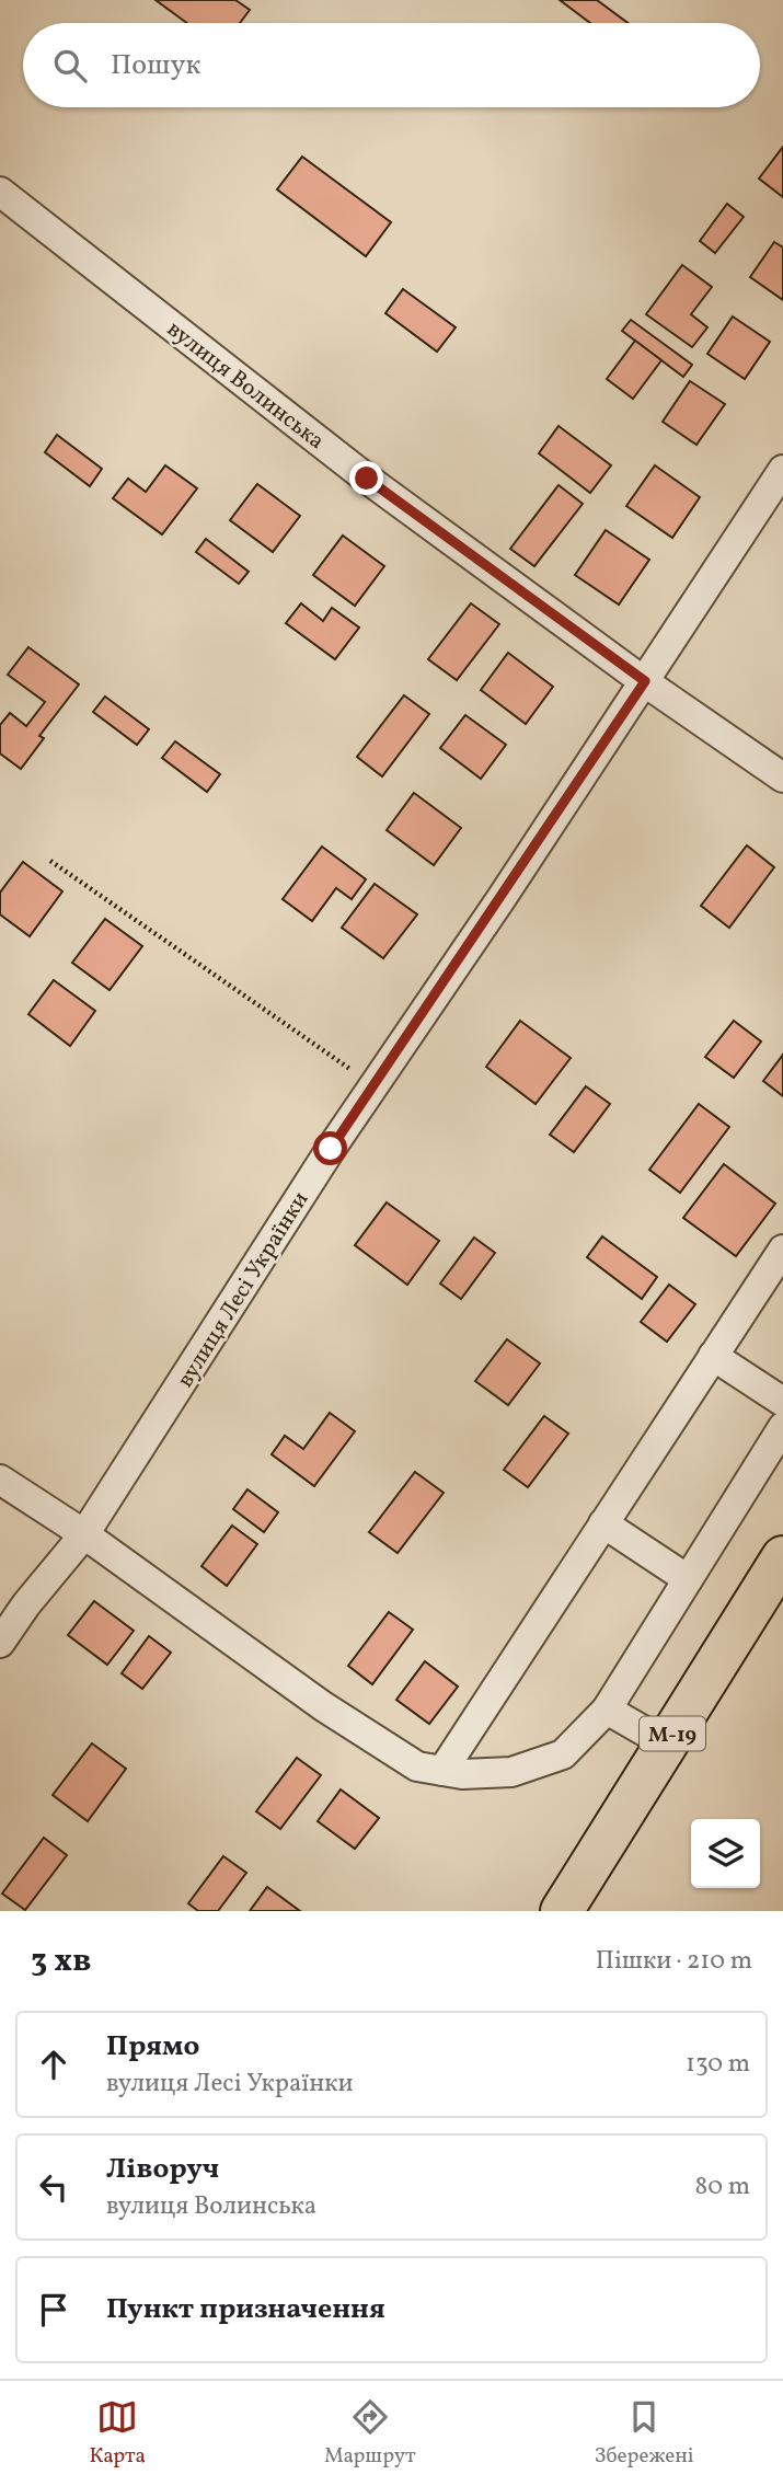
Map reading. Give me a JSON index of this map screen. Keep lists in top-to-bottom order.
{
  "streets": {
    "highway": ["М-19"],
    "street": ["вулиця Волинська", "вулиця Лесі Українки"]
  },
  "crossings": [
    ["вулиця Волинська", "вулиця Лесі Українки"]
  ],
  "page": {
    "search": "Пошук",
    "heading": ["3 хв", "Пішки · 210 m"],
    "list": [
      ["Прямо", "вулиця Лесі Українки", "130 m"],
      ["Ліворуч", "вулиця Волинська", "80 m"],
      "Пункт призначення"
    ],
    "nav": ["Карта", "Маршрут", "Збережені"]
  }
}
